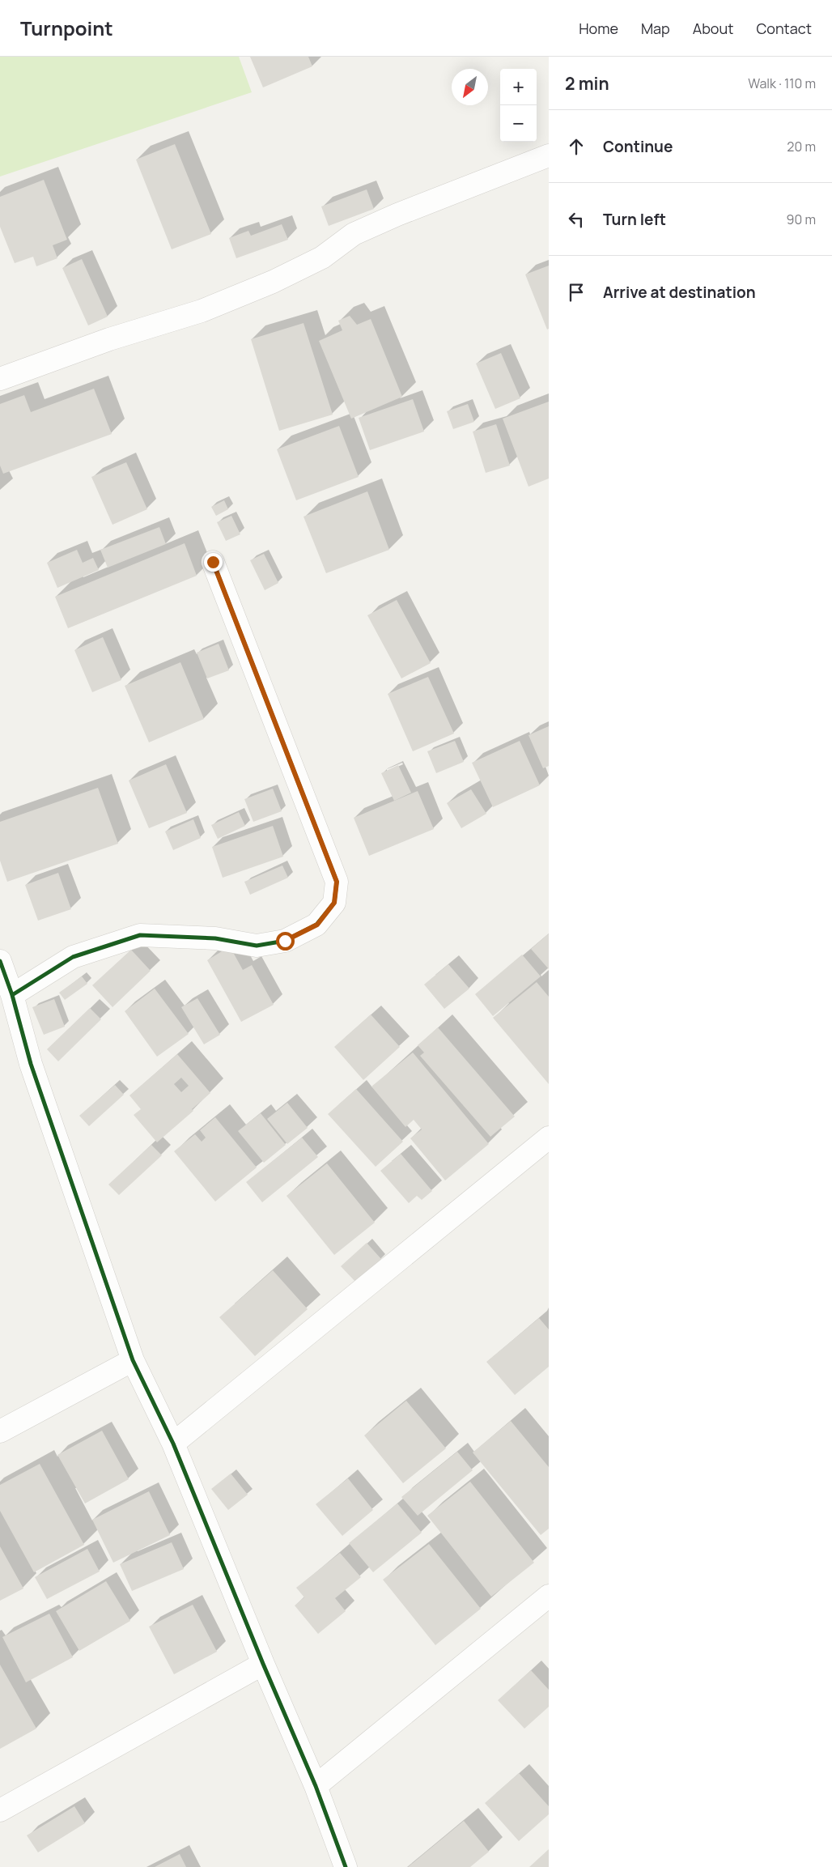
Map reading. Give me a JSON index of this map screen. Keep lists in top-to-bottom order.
{
  "north": "bottom left",
  "page": {
    "header": "Turnpoint",
    "nav": [
      "Home",
      "Map",
      "About",
      "Contact"
    ],
    "heading": ["2 min", "Walk · 110 m"],
    "map_buttons": ["+", "−"],
    "list": [
      ["Continue", "20 m"],
      ["Turn left", "90 m"],
      "Arrive at destination"
    ]
  }
}
